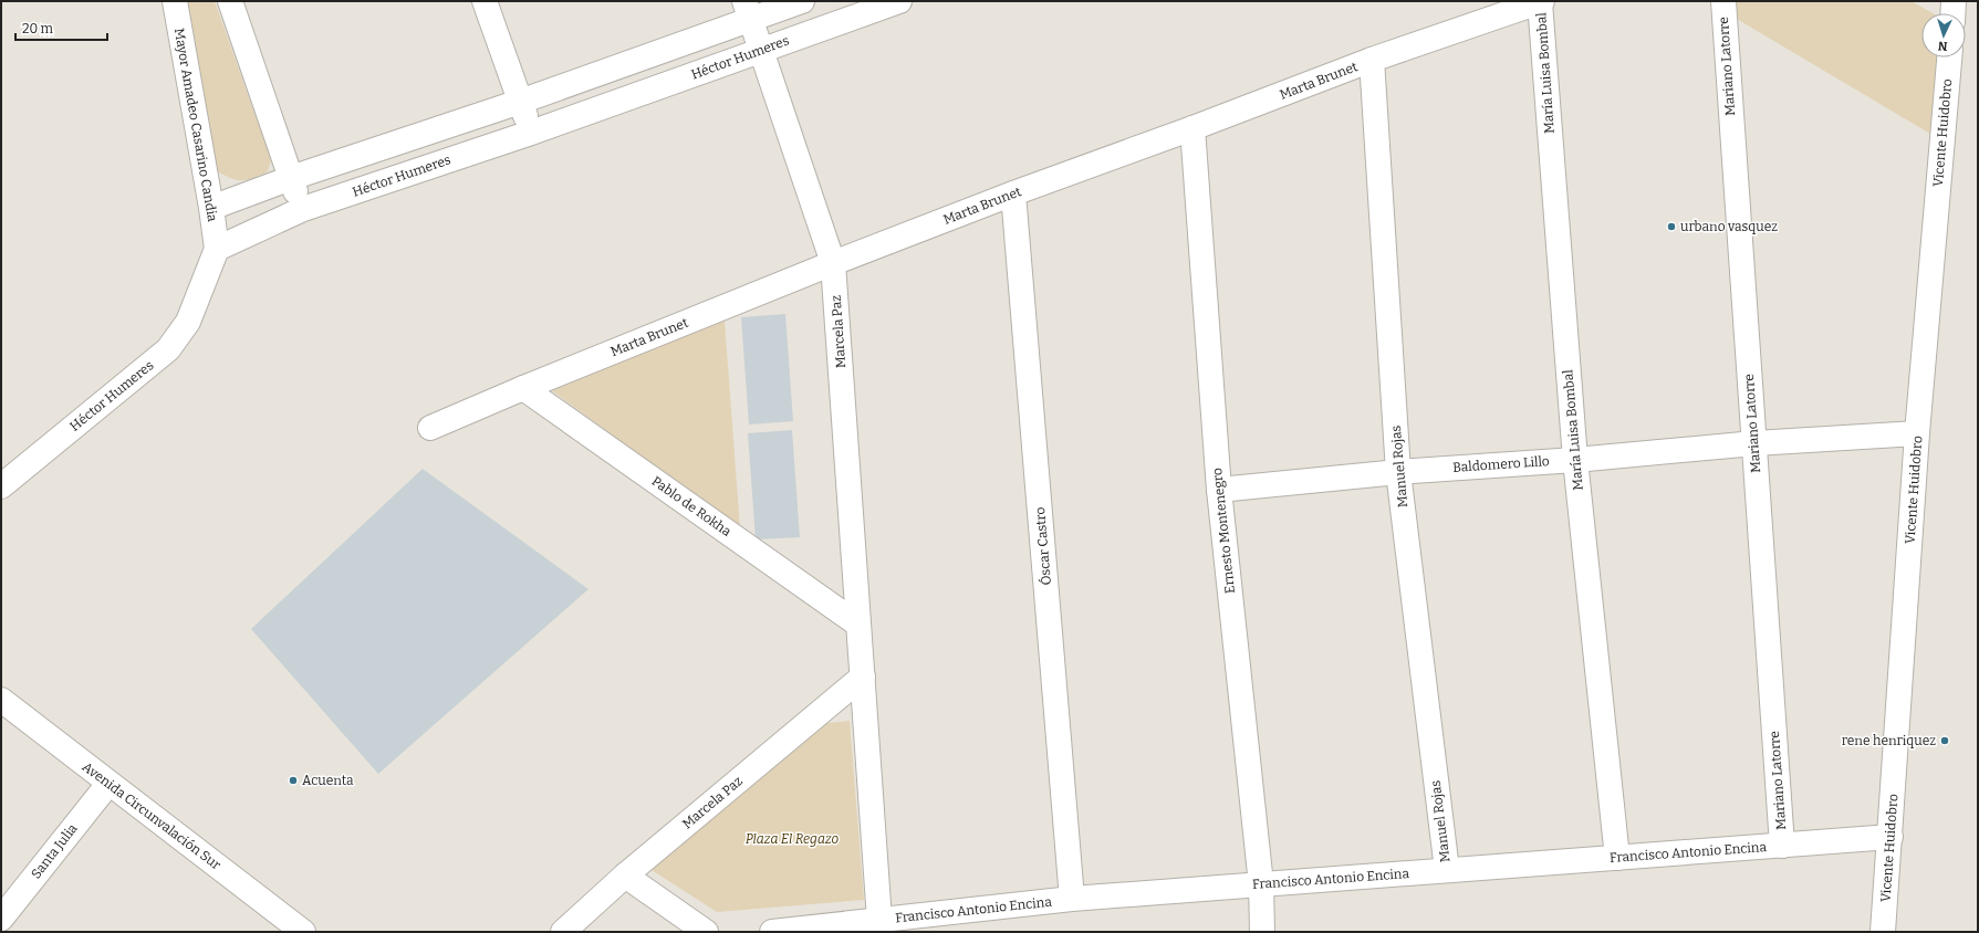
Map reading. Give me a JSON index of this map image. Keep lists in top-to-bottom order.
{
  "streets": {
    "street": [
      "Héctor Humeres",
      "Mariano Latorre",
      "María Luisa Bombal",
      "Marta Brunet",
      "Mayor Amadeo Casarino Candia",
      "Vicente Huidobro",
      "Marcela Paz",
      "Baldomero Lillo",
      "Manuel Rojas",
      "Pablo de Rokha",
      "Ernesto Montenegro",
      "Óscar Castro",
      "Avenida Circunvalación Sur",
      "Santa Julia",
      "Francisco Antonio Encina"
    ]
  },
  "crossings": [
    ["Héctor Humeres", "Mayor Amadeo Casarino Candia"],
    ["Héctor Humeres", "Marcela Paz"],
    ["Mariano Latorre", "Baldomero Lillo"],
    ["Mariano Latorre", "Francisco Antonio Encina"],
    ["María Luisa Bombal", "Marta Brunet"],
    ["María Luisa Bombal", "Baldomero Lillo"],
    ["María Luisa Bombal", "Francisco Antonio Encina"],
    ["Marta Brunet", "Marcela Paz"],
    ["Marta Brunet", "Manuel Rojas"],
    ["Marta Brunet", "Pablo de Rokha"],
    ["Marta Brunet", "Ernesto Montenegro"],
    ["Marta Brunet", "Óscar Castro"],
    ["Vicente Huidobro", "Baldomero Lillo"],
    ["Vicente Huidobro", "Francisco Antonio Encina"],
    ["Marcela Paz", "Pablo de Rokha"],
    ["Marcela Paz", "Francisco Antonio Encina"],
    ["Baldomero Lillo", "Manuel Rojas"],
    ["Baldomero Lillo", "Ernesto Montenegro"],
    ["Manuel Rojas", "Francisco Antonio Encina"],
    ["Ernesto Montenegro", "Francisco Antonio Encina"],
    ["Óscar Castro", "Francisco Antonio Encina"],
    ["Avenida Circunvalación Sur", "Santa Julia"]
  ],
  "parks": ["Plaza El Regazo"],
  "places": ["urbano vasquez", "rene henriquez", "Acuenta"],
  "scale_bar": "20 m",
  "north": "bottom"
}
